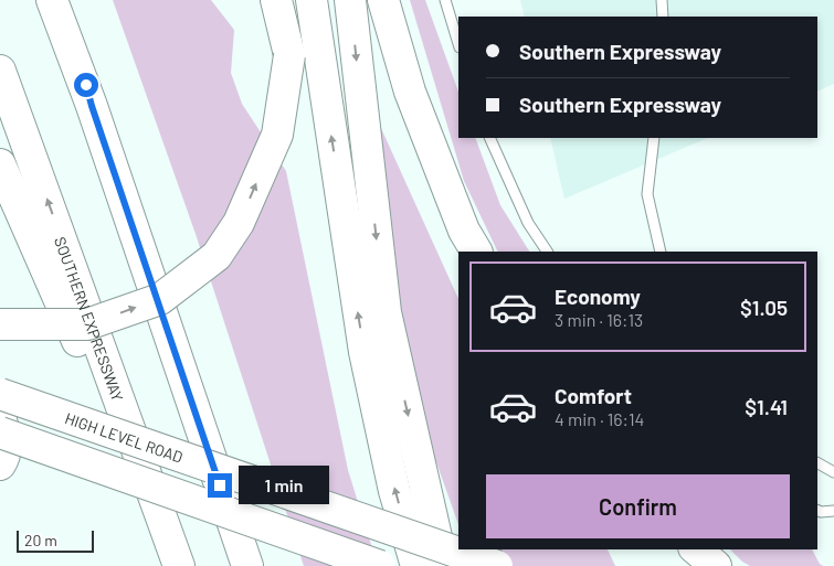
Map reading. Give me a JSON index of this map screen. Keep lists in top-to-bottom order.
{
  "streets": {
    "highway": ["SOUTHERN EXPRESSWAY", "HIGH LEVEL ROAD"]
  },
  "scale_bar": "20 m",
  "page": {
    "banner": ["Southern Expressway", "Southern Expressway"],
    "list": [
      {
        "name": "Economy",
        "note": "3 min · 16:13",
        "value": "$1.05"
      },
      {
        "name": "Comfort",
        "note": "4 min · 16:14",
        "value": "$1.41"
      }
    ],
    "buttons": "Confirm",
    "bubble": "1 min",
    "scale": "20 m"
  }
}
